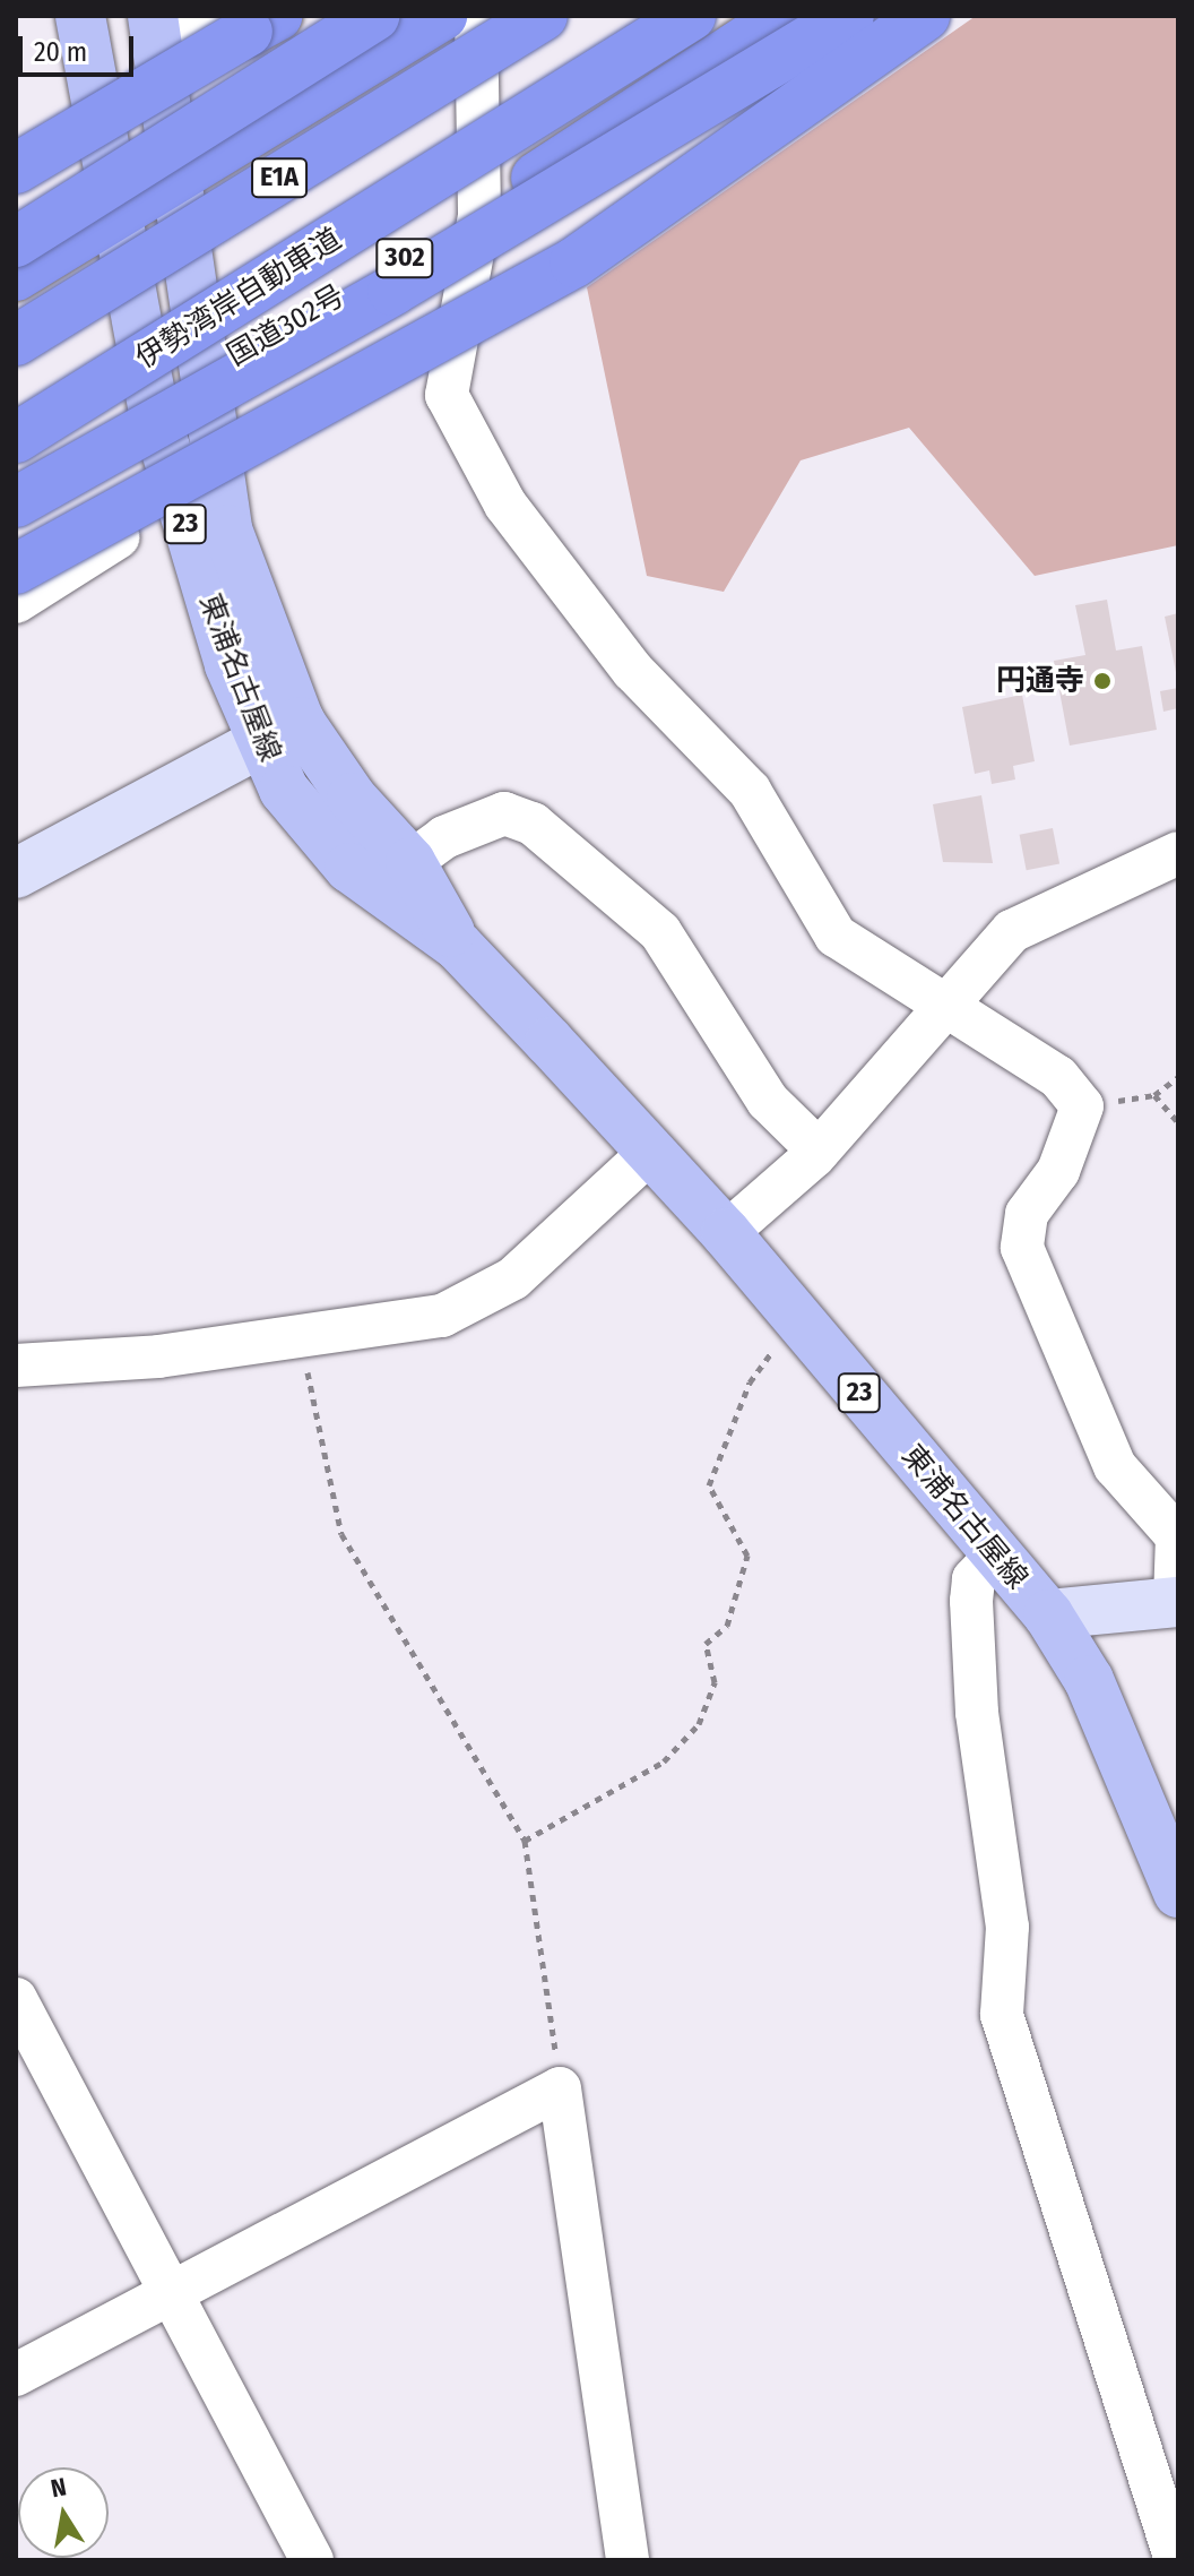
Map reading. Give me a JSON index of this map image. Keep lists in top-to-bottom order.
{
  "streets": {
    "highway": [
      "E1A",
      "302",
      "伊勢湾岸自動車道",
      "国道302号"
    ],
    "main road": ["23", "東浦名古屋線"]
  },
  "crossings": [
    ["国道302号", "東浦名古屋線"]
  ],
  "places": ["円通寺"],
  "scale_bar": "20 m",
  "north": "top"
}
